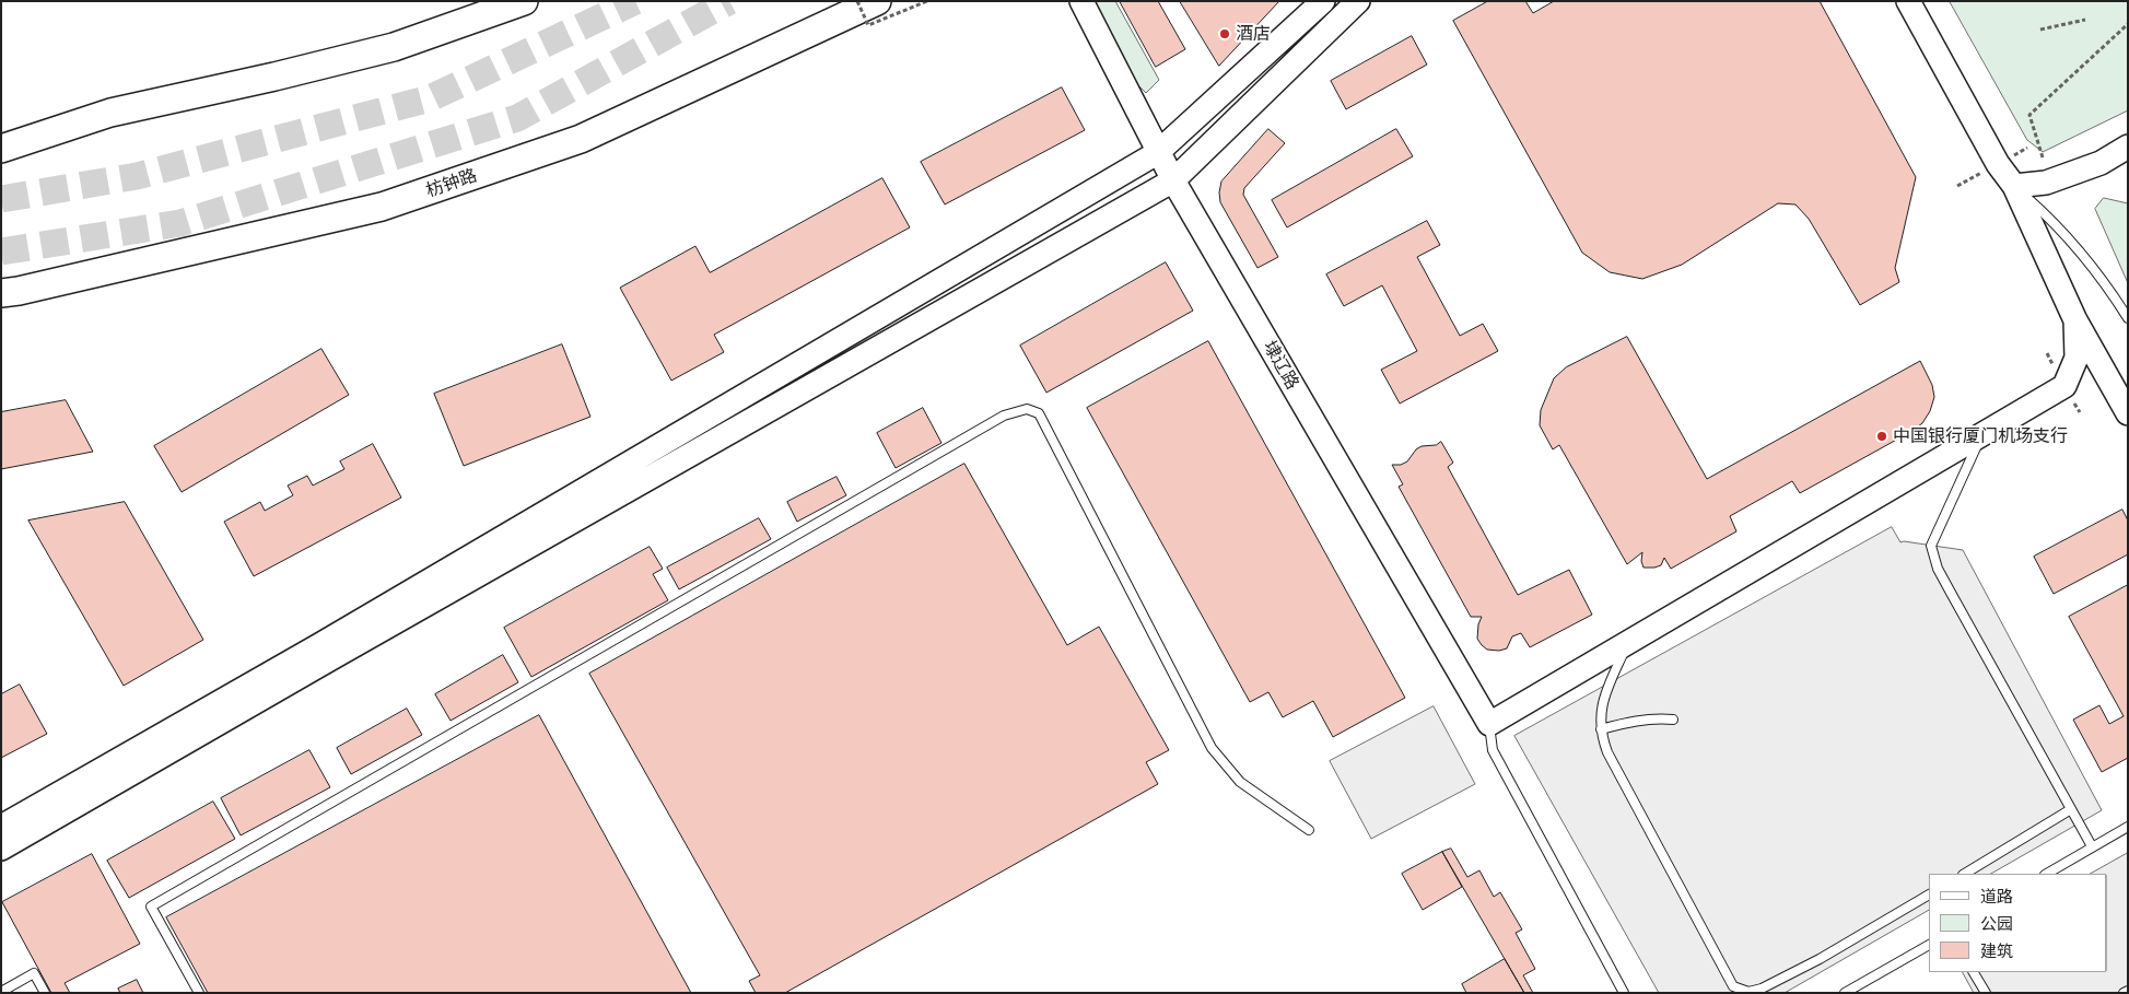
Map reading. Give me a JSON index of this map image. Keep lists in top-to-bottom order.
{
  "streets": {
    "highway": ["枋钟路"],
    "main road": ["埭辽路"]
  },
  "places": ["酒店", "中国银行厦门机场支行"],
  "legend": ["道路", "公园", "建筑"]
}
